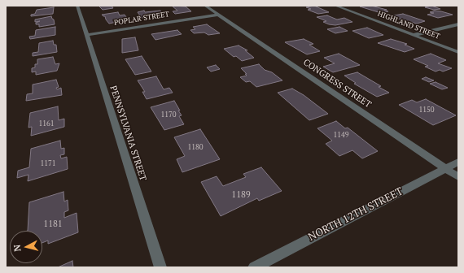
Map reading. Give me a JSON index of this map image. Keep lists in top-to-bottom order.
{
  "streets": {
    "street": [
      "POPLAR STREET",
      "HIGHLAND STREET",
      "CONGRESS STREET",
      "PENNSYLVANIA STREET",
      "NORTH 12TH STREET"
    ]
  },
  "crossings": [
    ["POPLAR STREET", "CONGRESS STREET"],
    ["POPLAR STREET", "PENNSYLVANIA STREET"],
    ["CONGRESS STREET", "NORTH 12TH STREET"]
  ],
  "house_numbers": [
    "1150",
    "1170",
    "1161",
    "1149",
    "1180",
    "1171",
    "1189",
    "1181"
  ],
  "north": "left"
}
